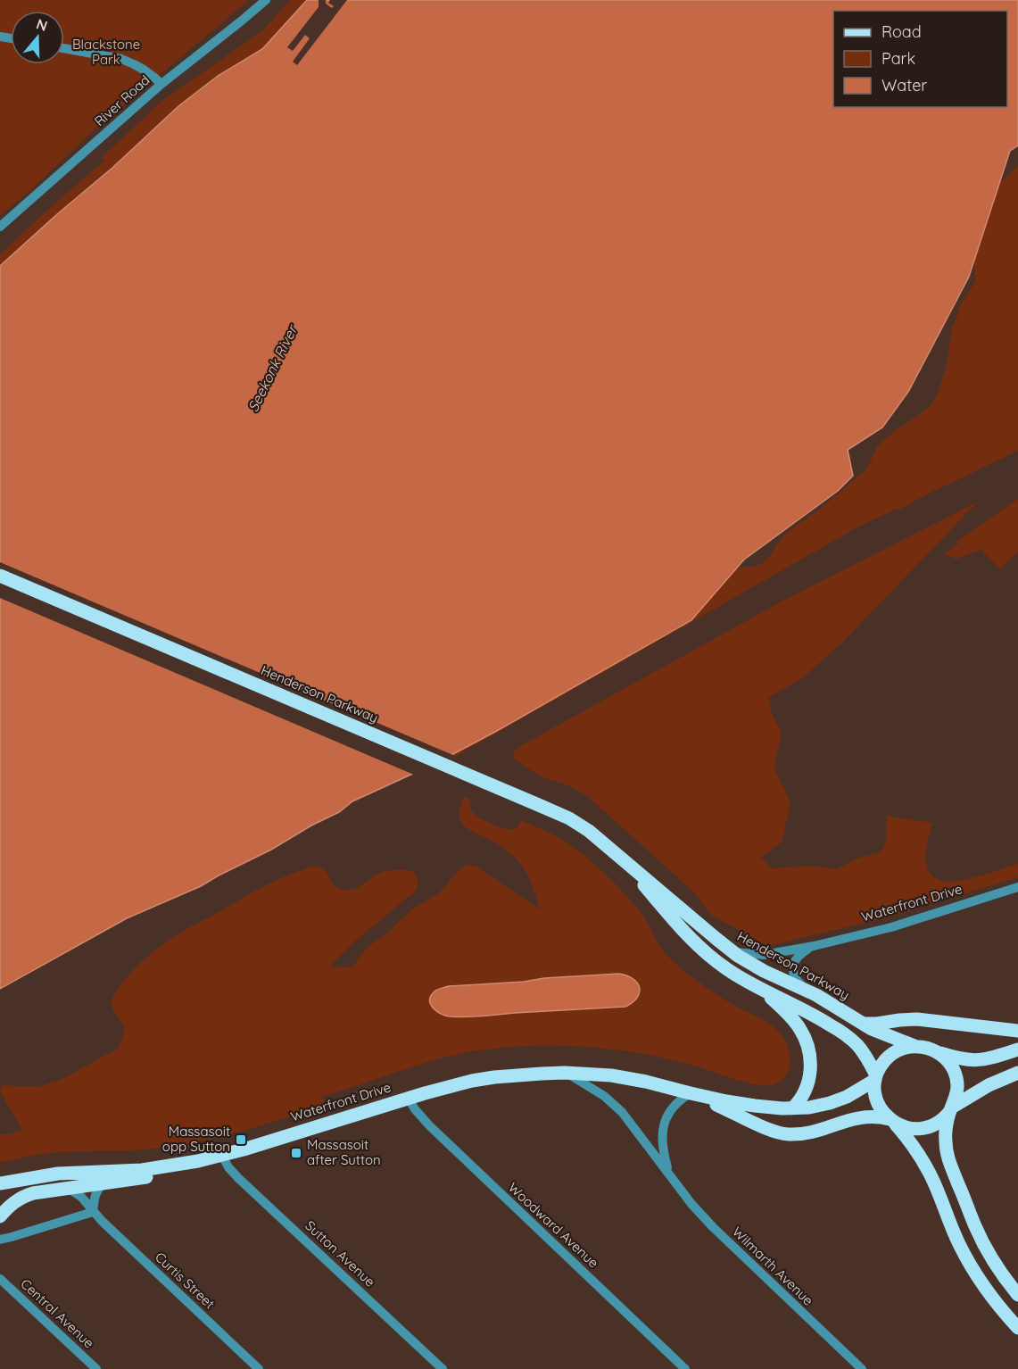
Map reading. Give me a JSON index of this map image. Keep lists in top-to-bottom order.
{
  "streets": {
    "main road": ["Henderson Parkway", "Waterfront Drive"],
    "street": [
      "River Road",
      "Woodward Avenue",
      "Sutton Avenue",
      "Wilmarth Avenue",
      "Curtis Street",
      "Central Avenue"
    ]
  },
  "crossings": [
    ["Henderson Parkway", "Waterfront Drive"],
    ["Waterfront Drive", "Woodward Avenue"],
    ["Waterfront Drive", "Sutton Avenue"],
    ["Waterfront Drive", "Wilmarth Avenue"]
  ],
  "water": ["Seekonk River"],
  "parks": ["Blackstone Park"],
  "places": {
    "transit": ["Massasoit opp Sutton", "Massasoit after Sutton"]
  },
  "legend": ["Road", "Park", "Water"],
  "north": "top"
}
